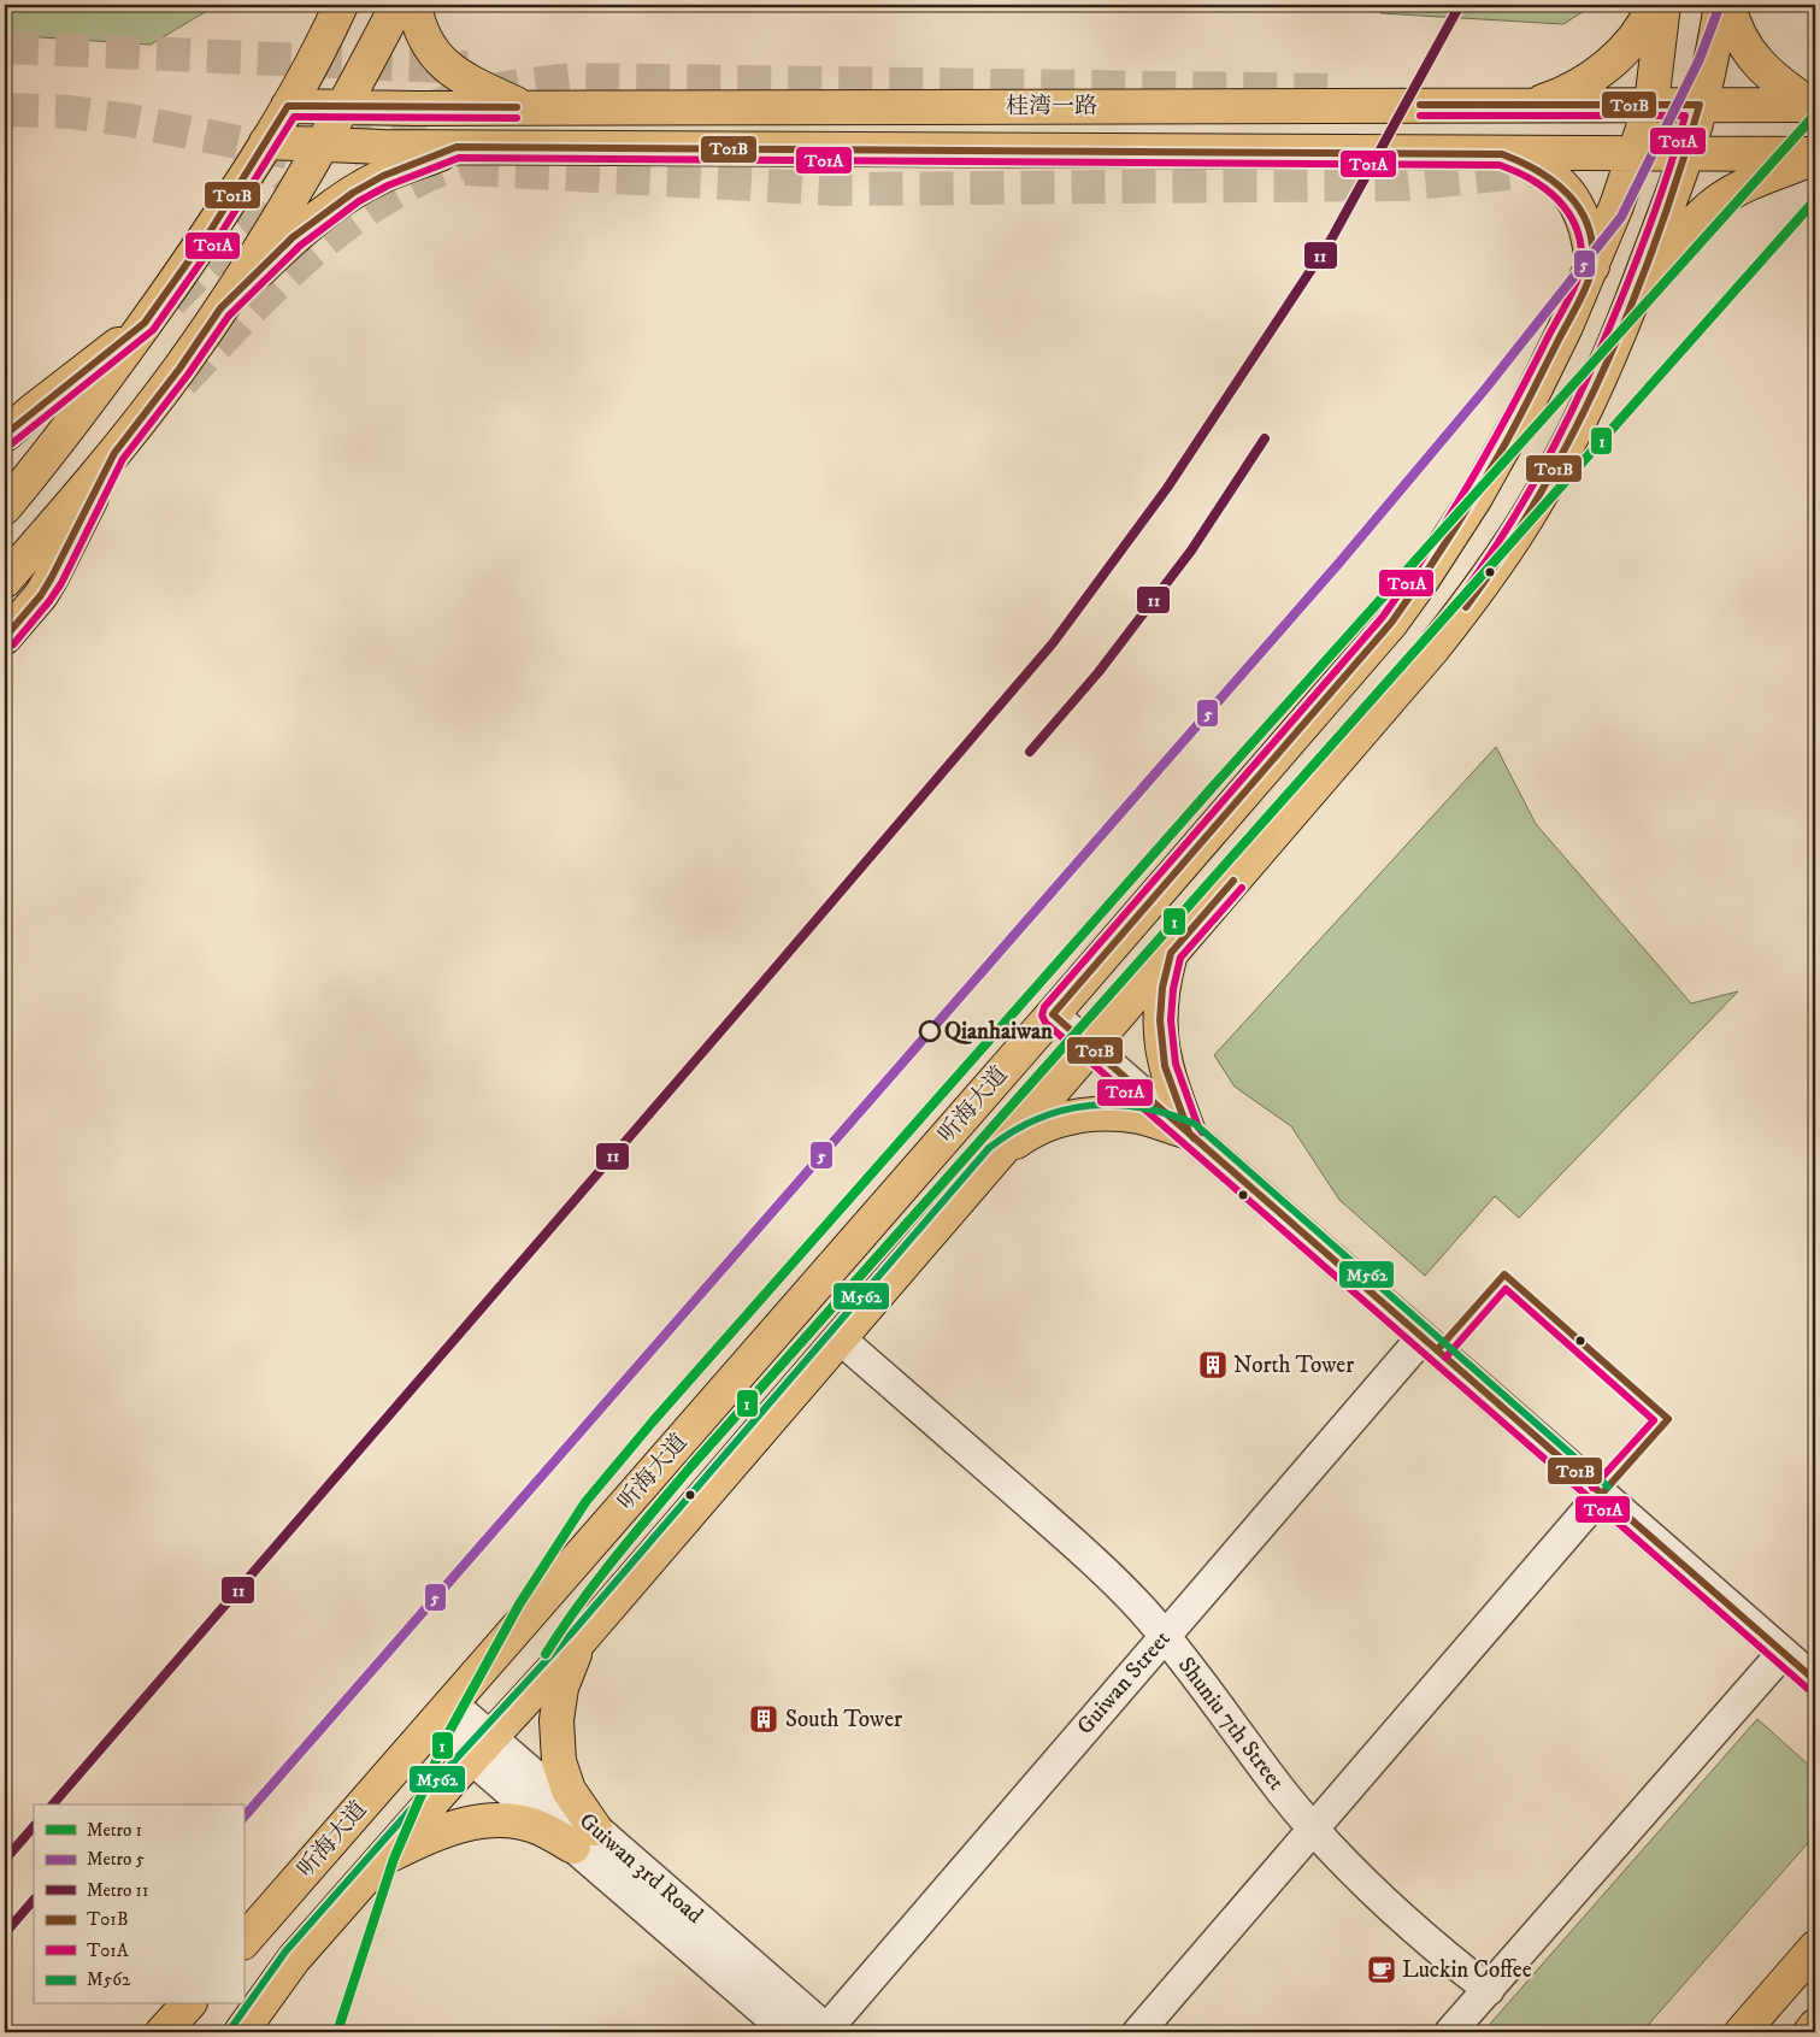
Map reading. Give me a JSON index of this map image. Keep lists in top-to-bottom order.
{
  "streets": {
    "main road": ["桂湾一路", "听海大道"],
    "street": ["Guiwan Street", "Shuniu 7th Street", "Guiwan 3rd Road"]
  },
  "crossings": [
    ["桂湾一路", "听海大道"],
    ["听海大道", "Guiwan 3rd Road"],
    ["Guiwan Street", "Shuniu 7th Street"],
    ["Guiwan Street", "Guiwan 3rd Road"]
  ],
  "places": {
    "other": ["Qianhaiwan"],
    "building": ["North Tower", "South Tower"],
    "cafe": ["Luckin Coffee"]
  },
  "lines": [
    "metro line 5",
    "metro line 11",
    "transit line T01B",
    "metro line 1",
    "transit line T01A",
    "transit line M562"
  ],
  "legend": [
    "Metro 1",
    "Metro 5",
    "Metro 11",
    "T01B",
    "T01A",
    "M562"
  ]
}
